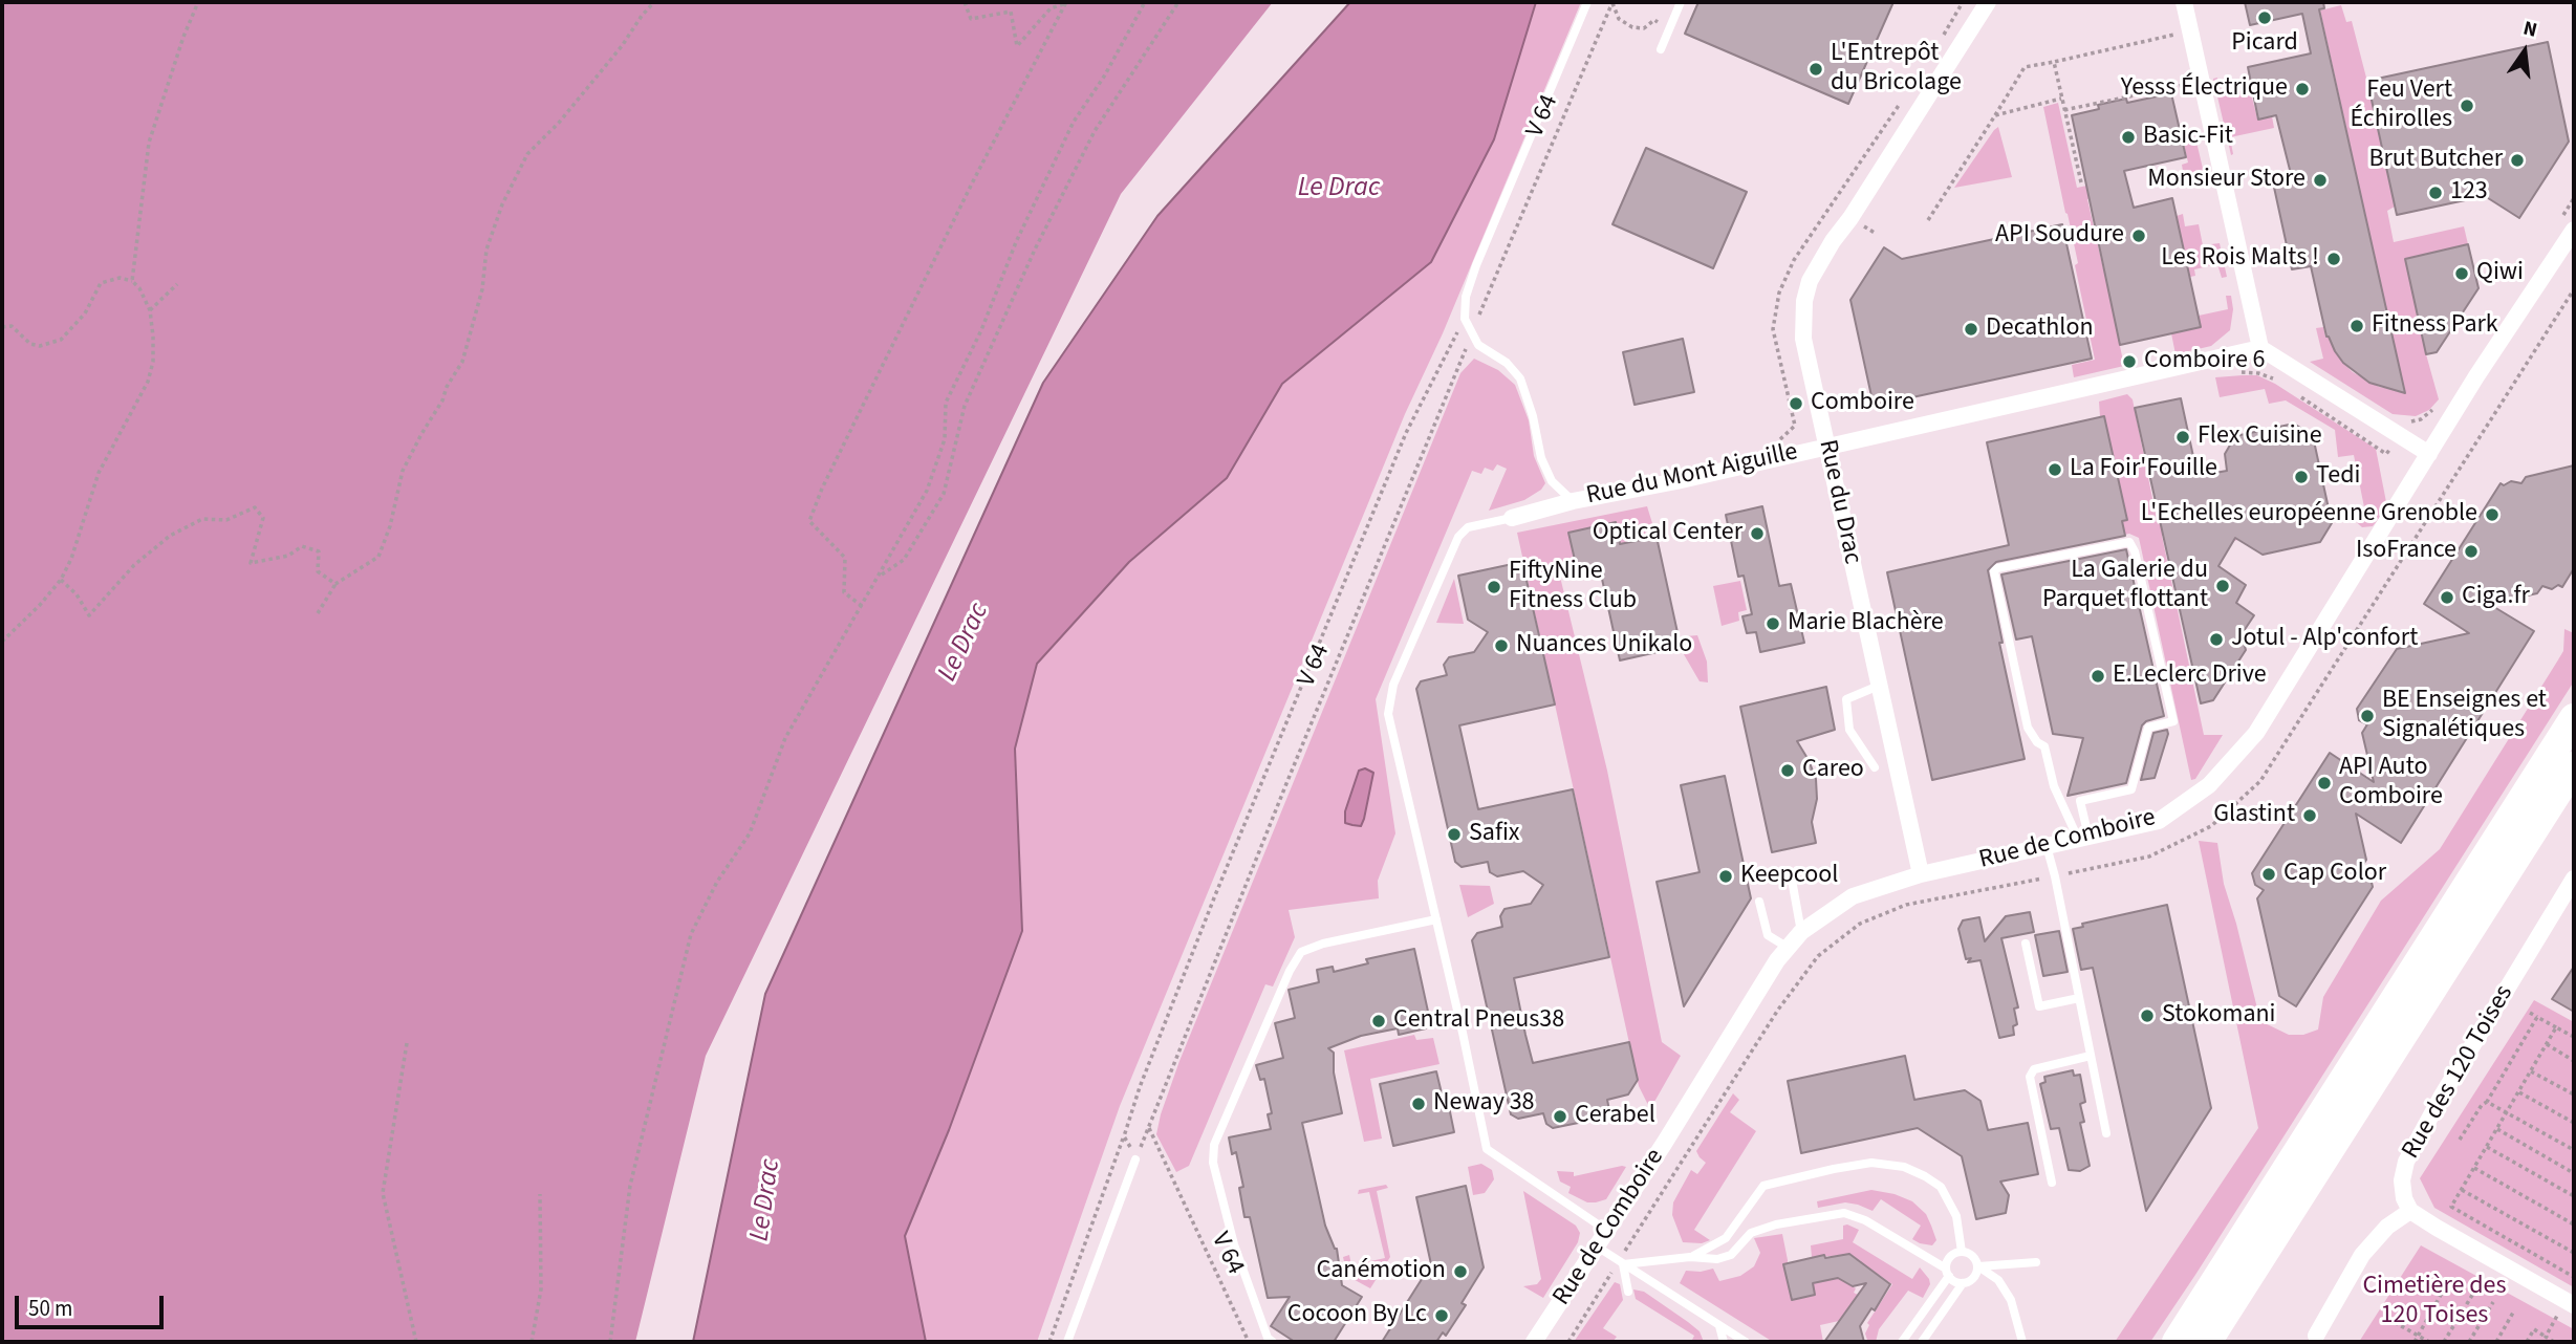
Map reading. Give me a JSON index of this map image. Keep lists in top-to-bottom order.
{
  "streets": {
    "street": [
      "Rue du Mont Aiguille",
      "Rue du Drac",
      "Rue de Comboire",
      "Rue des 120 Toises"
    ],
    "path": ["V 64"]
  },
  "crossings": [
    ["Rue du Mont Aiguille", "Rue du Drac"],
    ["Rue du Drac", "Rue de Comboire"]
  ],
  "water": ["Le Drac"],
  "parks": ["Cimetière des 120 Toises"],
  "places": [
    "Picard",
    "L'Entrepôt du Bricolage",
    "Yesss Électrique",
    "Feu Vert Échirolles",
    "Basic-Fit",
    "Brut Butcher",
    "Monsieur Store",
    "123",
    "API Soudure",
    "Les Rois Malts !",
    "Qiwi",
    "Fitness Park",
    "Decathlon",
    "Comboire 6",
    "Comboire",
    "Flex Cuisine",
    "La Foir'Fouille",
    "Tedi",
    "L'Echelles européenne Grenoble",
    "Optical Center",
    "IsoFrance",
    "La Galerie du Parquet flottant",
    "FiftyNine Fitness Club",
    "Ciga.fr",
    "Marie Blachère",
    "Jotul - Alp'confort",
    "Nuances Unikalo",
    "E.Leclerc Drive",
    "BE Enseignes et Signalétiques",
    "Careo",
    "API Auto Comboire",
    "Glastint",
    "Safix",
    "Cap Color",
    "Keepcool",
    "Stokomani",
    "Central Pneus38",
    "Neway 38",
    "Cerabel",
    "Canémotion",
    "Cocoon By Lc"
  ],
  "scale_bar": "50 m",
  "north": "top"
}
